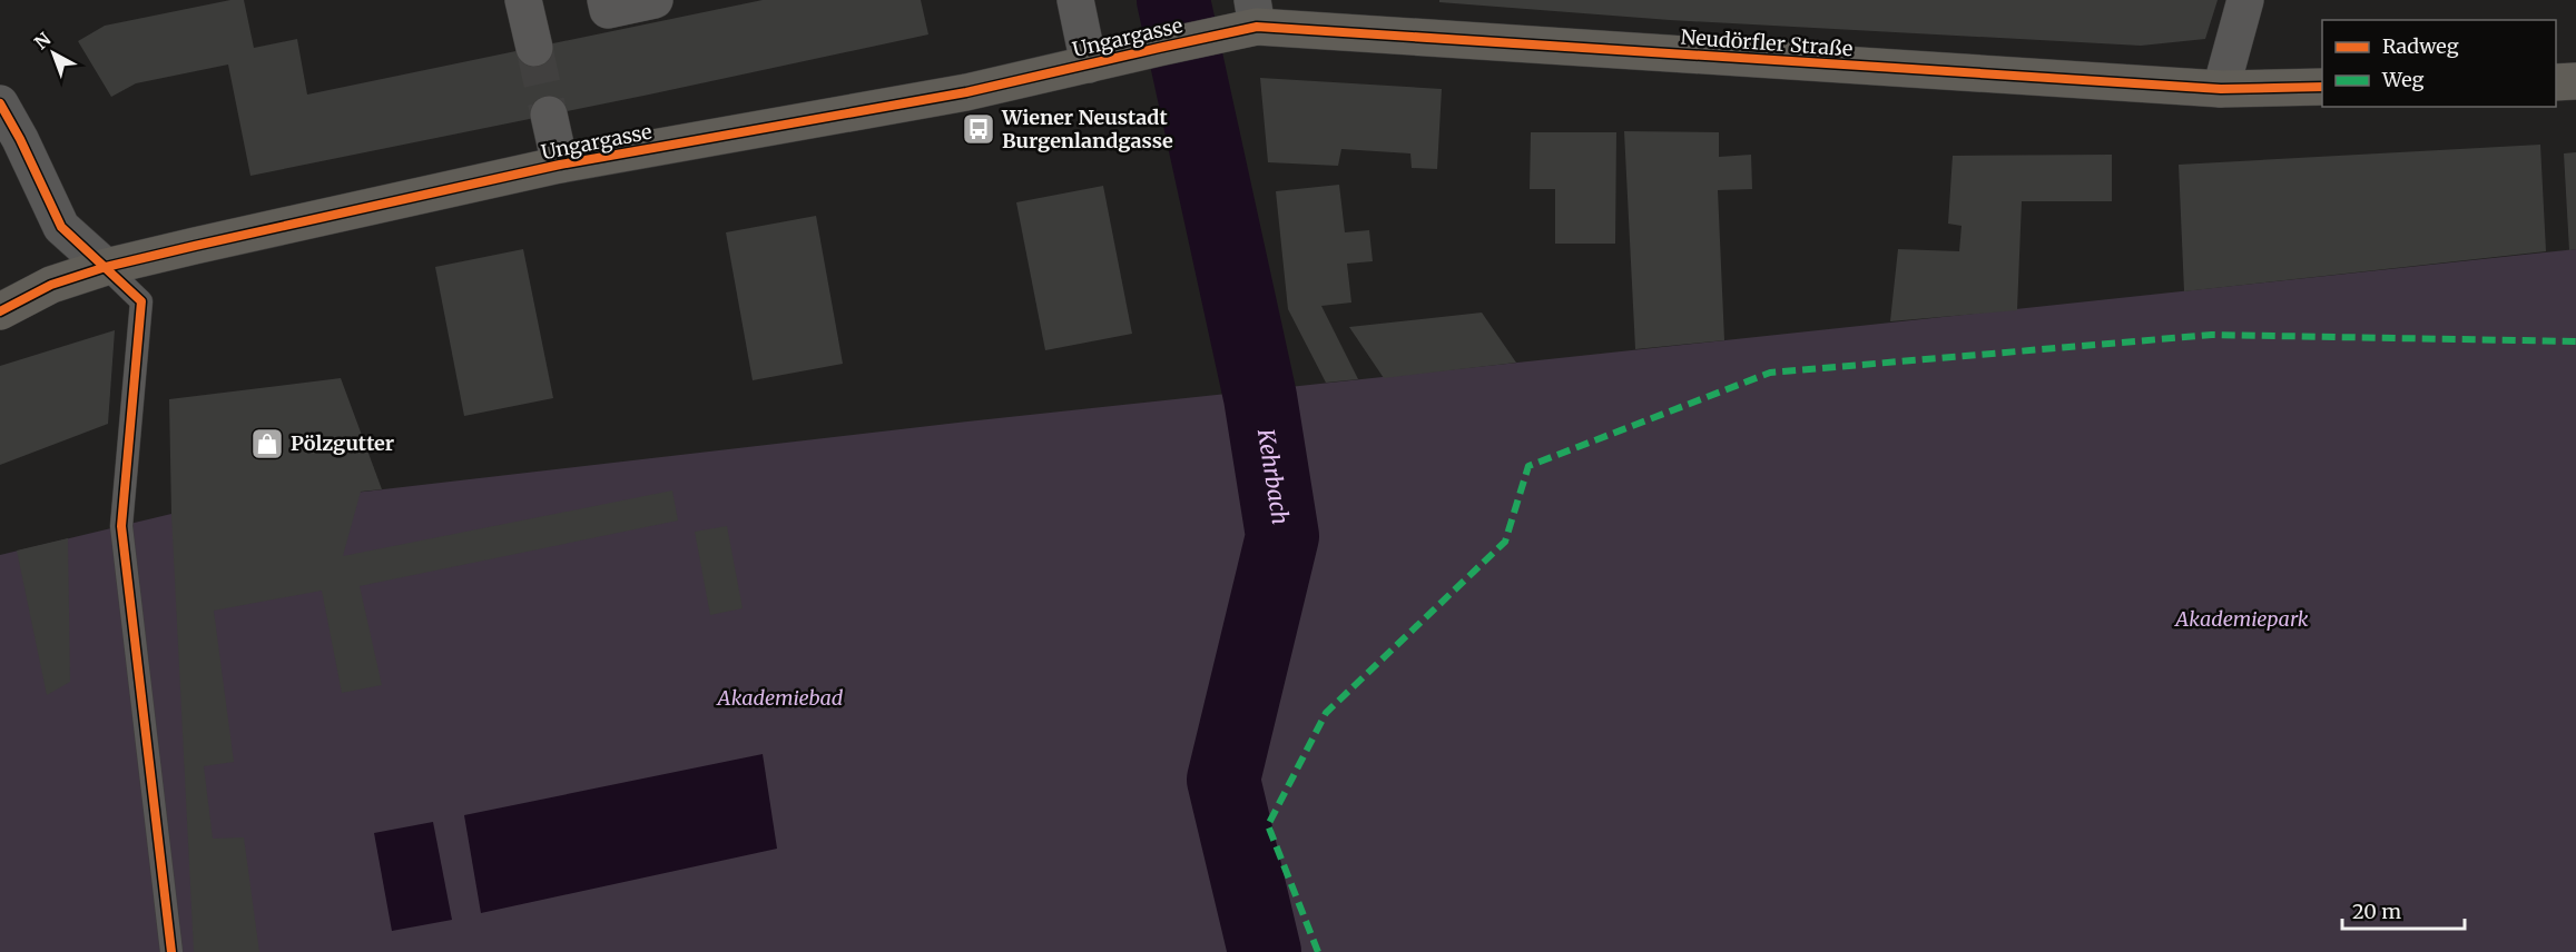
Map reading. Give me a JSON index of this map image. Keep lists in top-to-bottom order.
{
  "streets": {
    "main road": ["Ungargasse", "Neudörfler Straße"]
  },
  "crossings": [
    ["Ungargasse", "Neudörfler Straße"]
  ],
  "water": ["Kehrbach"],
  "parks": ["Akademiepark", "Akademiebad"],
  "places": {
    "bus stop": ["Wiener Neustadt Burgenlandgasse"],
    "shop": ["Pölzgutter"]
  },
  "legend": ["Radweg", "Weg"],
  "scale_bar": "20 m",
  "north": "top left"
}
